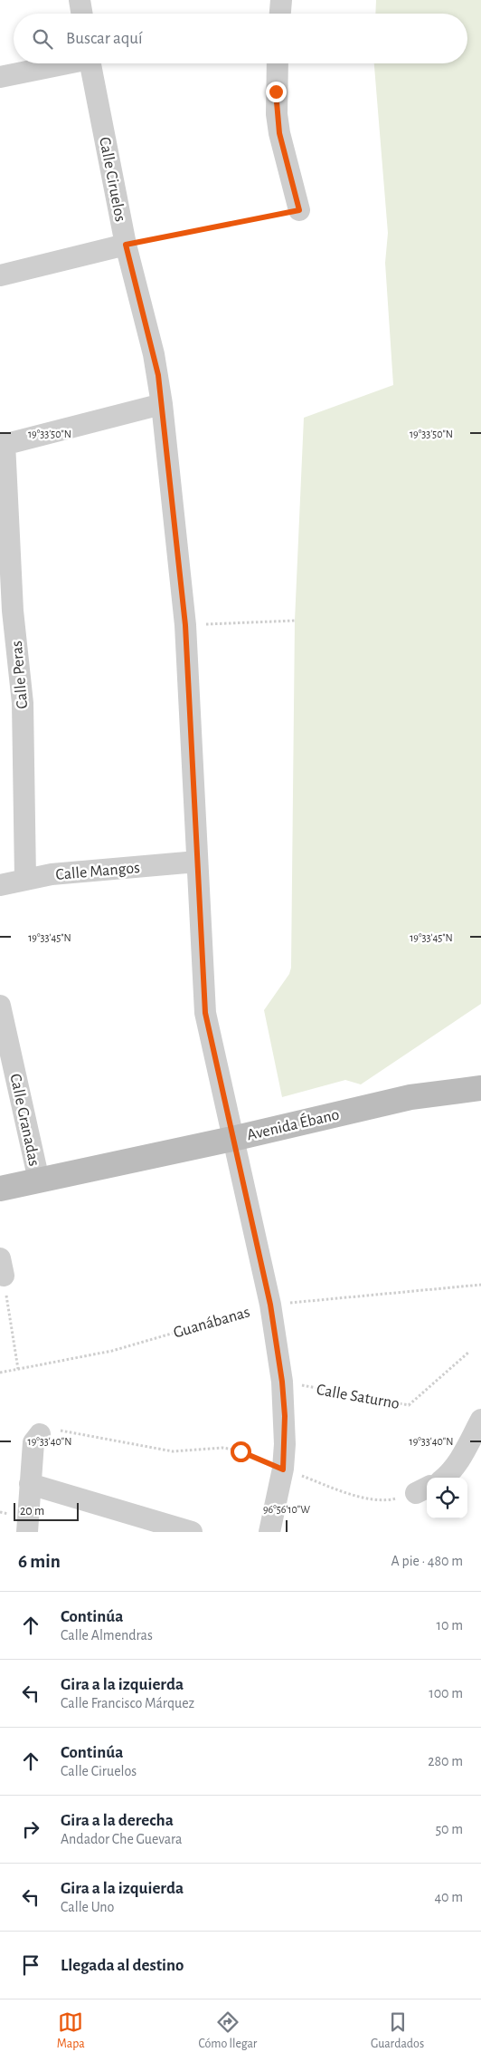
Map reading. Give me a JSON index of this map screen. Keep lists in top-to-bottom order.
{
  "streets": {
    "main road": ["Avenida Ébano"],
    "street": [
      "Calle Ciruelos",
      "Calle Peras",
      "Calle Mangos",
      "Calle Granadas"
    ],
    "path": ["Guanábanas", "Calle Saturno"]
  },
  "crossings": [
    ["Calle Ciruelos", "Calle Mangos"],
    ["Calle Ciruelos", "Avenida Ébano"],
    ["Calle Ciruelos", "Guanábanas"],
    ["Calle Ciruelos", "Calle Saturno"],
    ["Calle Peras", "Calle Mangos"],
    ["Calle Granadas", "Avenida Ébano"]
  ],
  "scale_bar": "20 m",
  "page": {
    "search": "Buscar aquí",
    "scale": "20 m",
    "heading": ["6 min", "A pie · 480 m"],
    "list": [
      ["Continúa", "Calle Almendras", "10 m"],
      ["Gira a la izquierda", "Calle Francisco Márquez", "100 m"],
      ["Continúa", "Calle Ciruelos", "280 m"],
      ["Gira a la derecha", "Andador Che Guevara", "50 m"],
      ["Gira a la izquierda", "Calle Uno", "40 m"],
      "Llegada al destino"
    ],
    "nav": ["Mapa", "Cómo llegar", "Guardados"]
  },
  "coordinates": [
    "19°33'50\"N",
    "19°33'45\"N",
    "19°33'40\"N",
    "96°56'10\"W"
  ]
}
